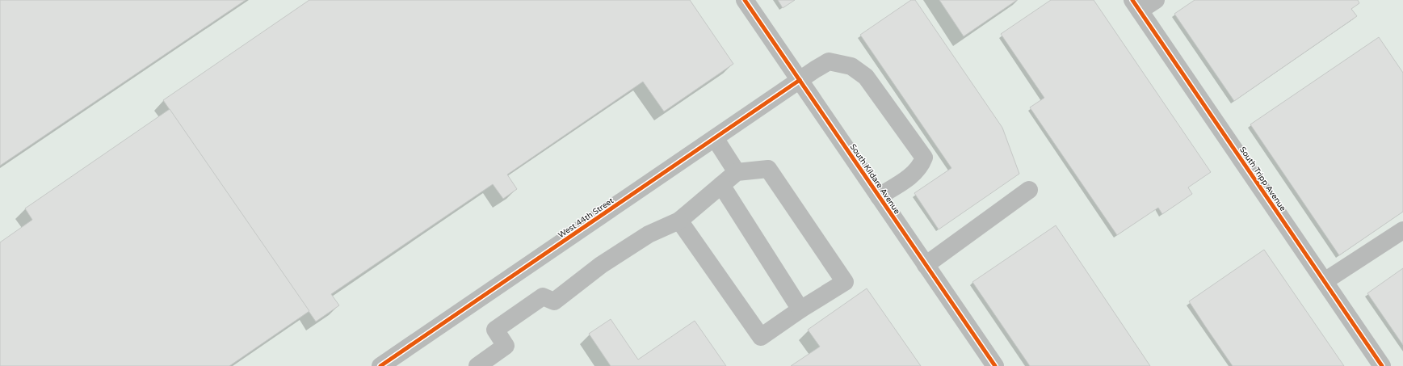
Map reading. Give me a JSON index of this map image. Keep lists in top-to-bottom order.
{
  "streets": {
    "street": ["South Kildare Avenue", "South Tripp Avenue", "West 44th Street"]
  },
  "crossings": [
    ["South Kildare Avenue", "West 44th Street"]
  ]
}
